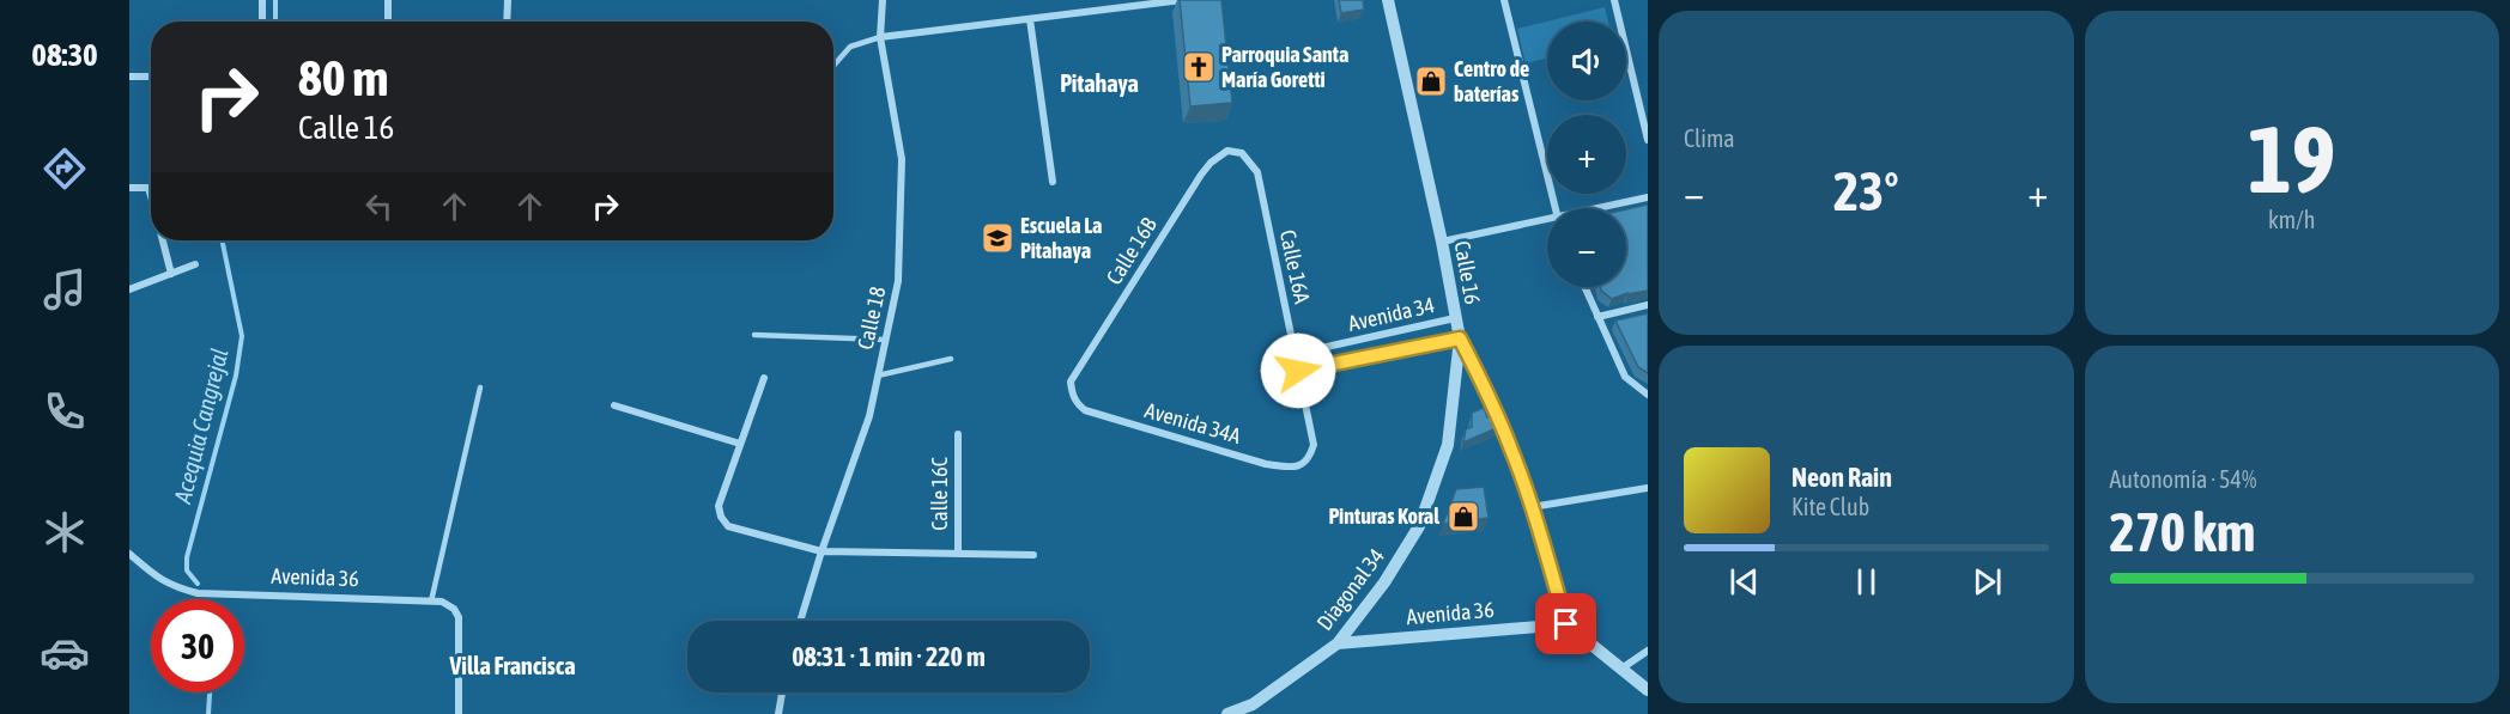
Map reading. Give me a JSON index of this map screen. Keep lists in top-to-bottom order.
{
  "streets": {
    "street": [
      "Calle 16B",
      "Calle 16A",
      "Calle 16",
      "Avenida 34",
      "Calle 18",
      "Avenida 34A",
      "Calle 16C",
      "Avenida 36",
      "Diagonal 34"
    ]
  },
  "crossings": [
    ["Calle 16B", "Calle 16A"],
    ["Calle 16B", "Avenida 34A"],
    ["Calle 16A", "Avenida 34"],
    ["Calle 16A", "Avenida 34A"],
    ["Calle 16", "Avenida 34"],
    ["Calle 16", "Avenida 36"],
    ["Calle 16", "Diagonal 34"],
    ["Avenida 34", "Diagonal 34"],
    ["Avenida 36", "Diagonal 34"]
  ],
  "districts": ["Pitahaya", "Villa Francisca"],
  "water": ["Acequia Cangrejal"],
  "places": {
    "church": ["Parroquia Santa María Goretti"],
    "shop": ["Centro de baterías", "Pinturas Koral"],
    "school or university": ["Escuela La Pitahaya"]
  },
  "page": {
    "tabs": "08:30",
    "tile": [
      "Clima",
      ["19", "km/h"],
      ["Autonomía · 54%", "270 km"]
    ],
    "map_buttons": ["+", "−"],
    "turn": ["80 m", "Calle 16"],
    "heat": ["−", "23°", "+"],
    "song": ["Neon Rain", "Kite Club"],
    "limit": "30",
    "trip": "08:31 · 1 min · 220 m"
  }
}
